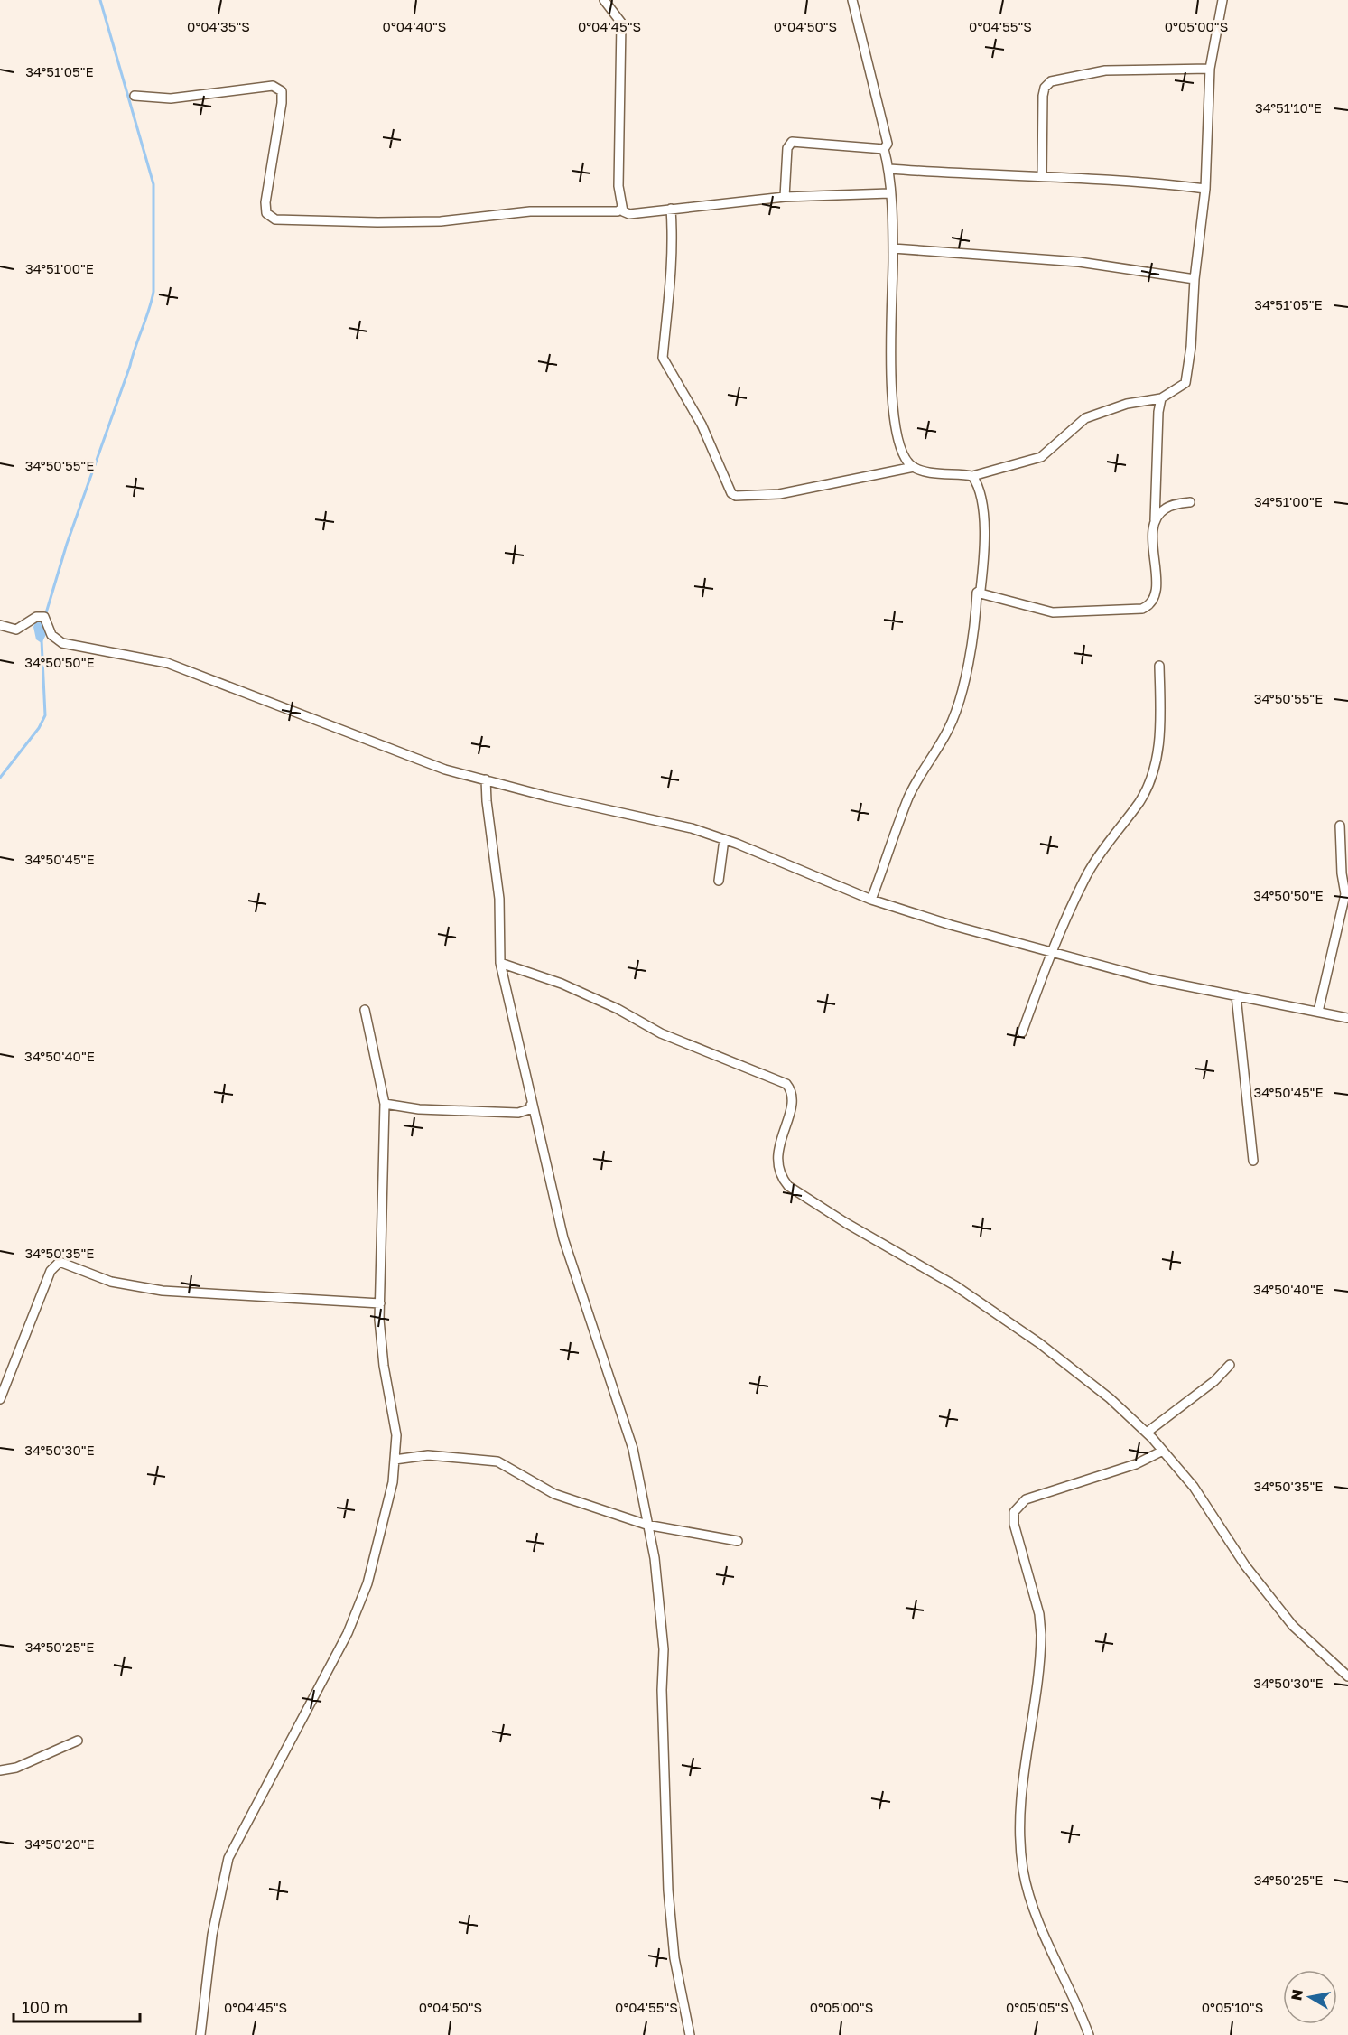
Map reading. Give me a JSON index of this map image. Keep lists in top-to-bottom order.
{
  "scale_bar": "100 m",
  "north": "left",
  "coordinates": [
    "0°04'35\"S",
    "0°04'40\"S",
    "0°04'45\"S",
    "0°04'50\"S",
    "0°04'55\"S",
    "0°05'00\"S",
    "34°51'05\"E",
    "34°51'10\"E",
    "34°51'00\"E",
    "34°50'55\"E",
    "34°50'50\"E",
    "34°50'45\"E",
    "34°50'40\"E",
    "34°50'35\"E",
    "34°50'30\"E",
    "34°50'25\"E",
    "34°50'20\"E",
    "0°05'05\"S",
    "0°05'10\"S"
  ]
}
